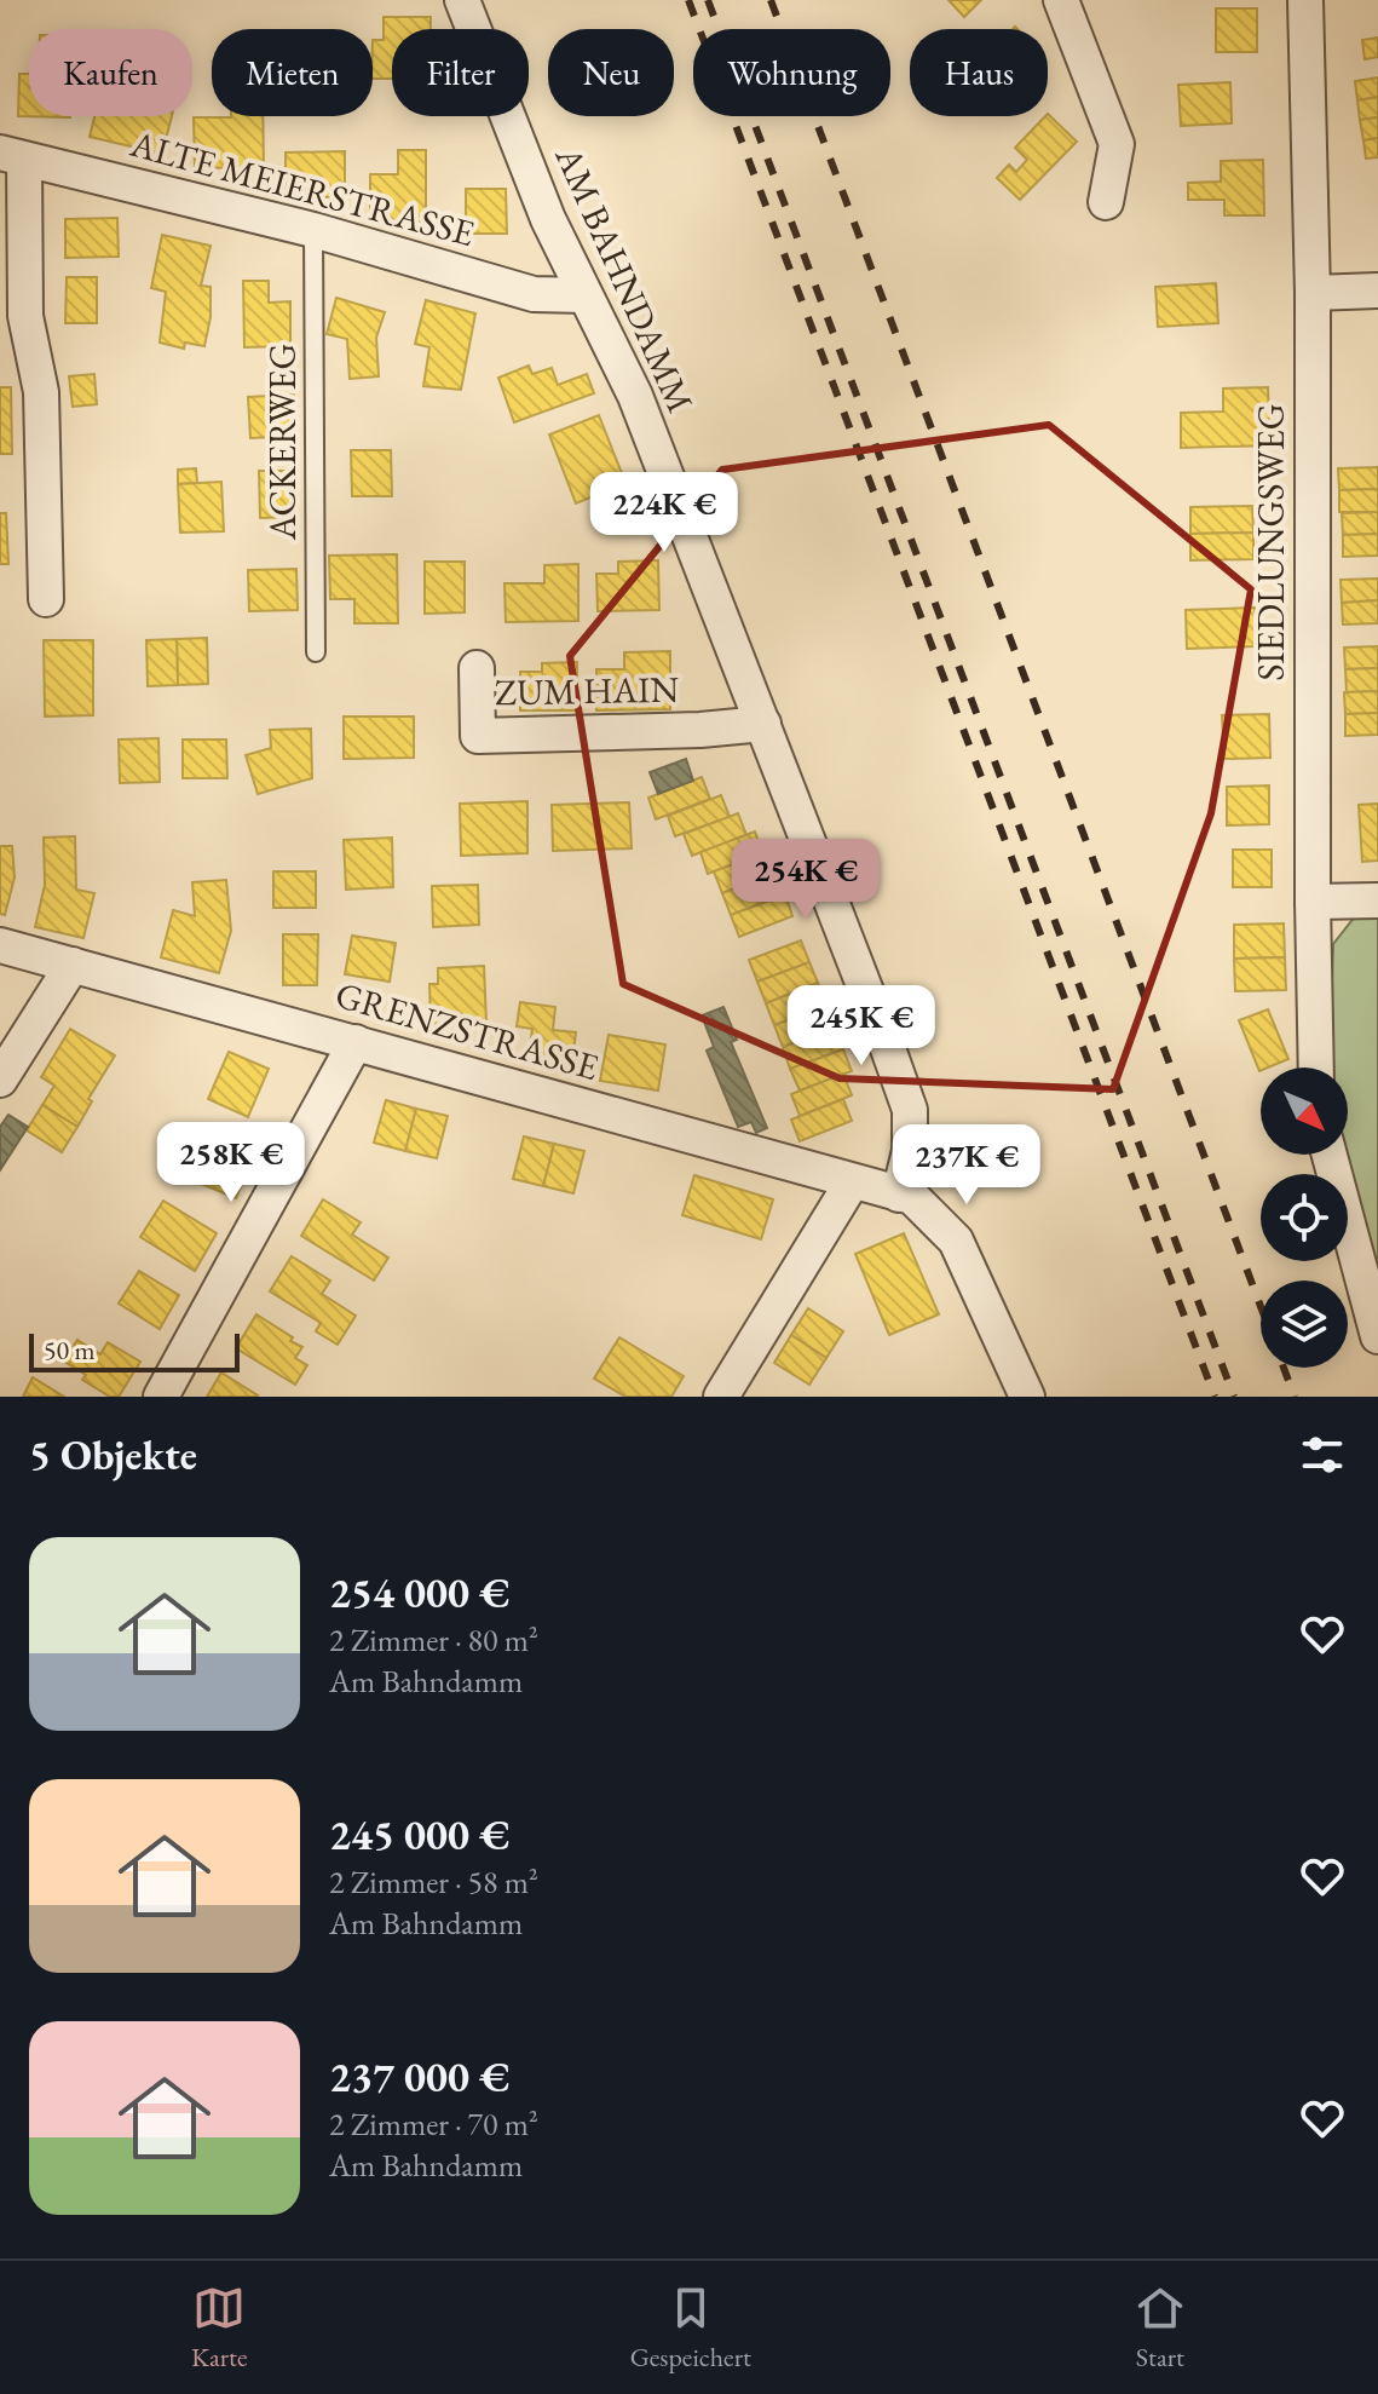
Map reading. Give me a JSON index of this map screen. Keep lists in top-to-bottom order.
{
  "streets": {
    "street": [
      "ALTE MEIERSTRASSE",
      "AM BAHNDAMM",
      "SIEDLUNGSWEG",
      "ZUM HAIN",
      "GRENZSTRASSE"
    ],
    "lane": ["ACKERWEG"]
  },
  "crossings": [
    ["ALTE MEIERSTRASSE", "AM BAHNDAMM"],
    ["ALTE MEIERSTRASSE", "ACKERWEG"],
    ["AM BAHNDAMM", "ZUM HAIN"],
    ["AM BAHNDAMM", "GRENZSTRASSE"]
  ],
  "scale_bar": "50 m",
  "north": "bottom right",
  "page": {
    "chip": [
      "Kaufen",
      "Mieten",
      "Filter",
      "Neu",
      "Wohnung",
      "Haus"
    ],
    "price": [
      "224K €",
      "254K €",
      "245K €",
      "258K €",
      "237K €"
    ],
    "scale": "50 m",
    "heading": "5 Objekte",
    "list": [
      {
        "name": "254 000 €",
        "note": "2 Zimmer · 80 m² · Am Bahndamm"
      },
      {
        "name": "245 000 €",
        "note": "2 Zimmer · 58 m² · Am Bahndamm"
      },
      {
        "name": "237 000 €",
        "note": "2 Zimmer · 70 m² · Am Bahndamm"
      }
    ],
    "tabs": ["Karte", "Gespeichert", "Start"]
  }
}
